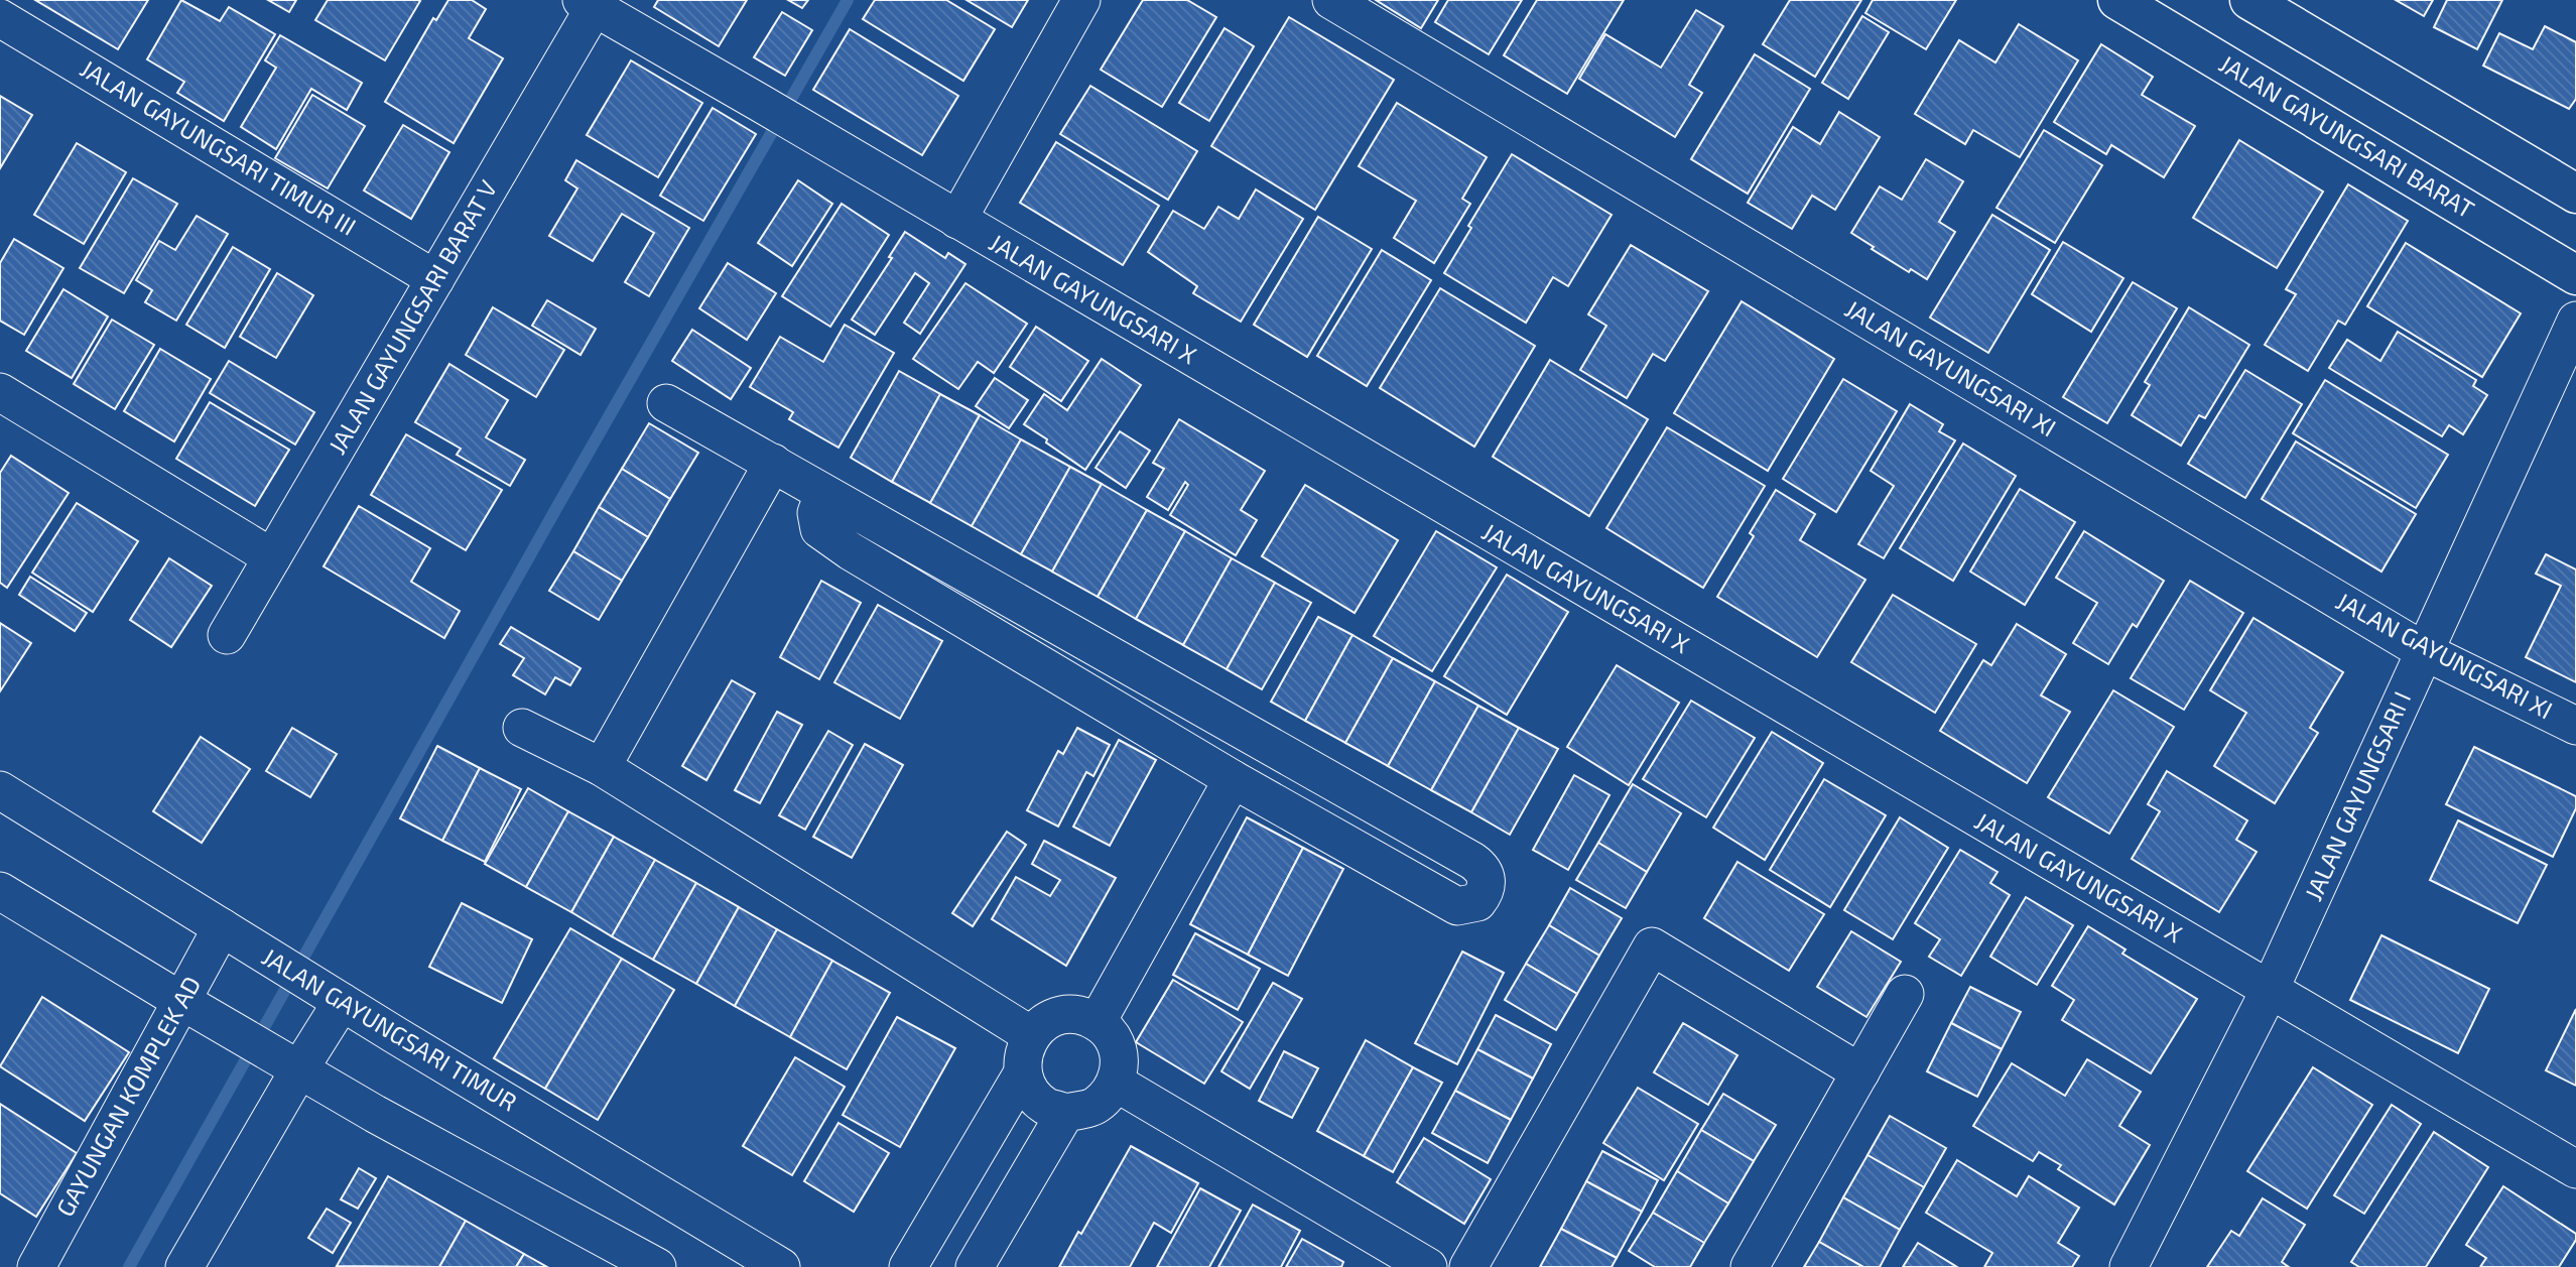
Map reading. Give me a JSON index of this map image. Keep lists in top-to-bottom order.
{
  "streets": {
    "street": [
      "JALAN GAYUNGSARI BARAT",
      "JALAN GAYUNGSARI TIMUR III",
      "JALAN GAYUNGSARI X",
      "JALAN GAYUNGSARI BARAT V",
      "JALAN GAYUNGSARI XI",
      "JALAN GAYUNGSARI I",
      "JALAN GAYUNGSARI TIMUR",
      "GAYUNGAN KOMPLEK AD"
    ]
  },
  "crossings": [
    ["JALAN GAYUNGSARI TIMUR III", "JALAN GAYUNGSARI BARAT V"],
    ["JALAN GAYUNGSARI X", "JALAN GAYUNGSARI BARAT V"],
    ["JALAN GAYUNGSARI X", "JALAN GAYUNGSARI I"],
    ["JALAN GAYUNGSARI XI", "JALAN GAYUNGSARI I"],
    ["JALAN GAYUNGSARI TIMUR", "GAYUNGAN KOMPLEK AD"]
  ]
}
